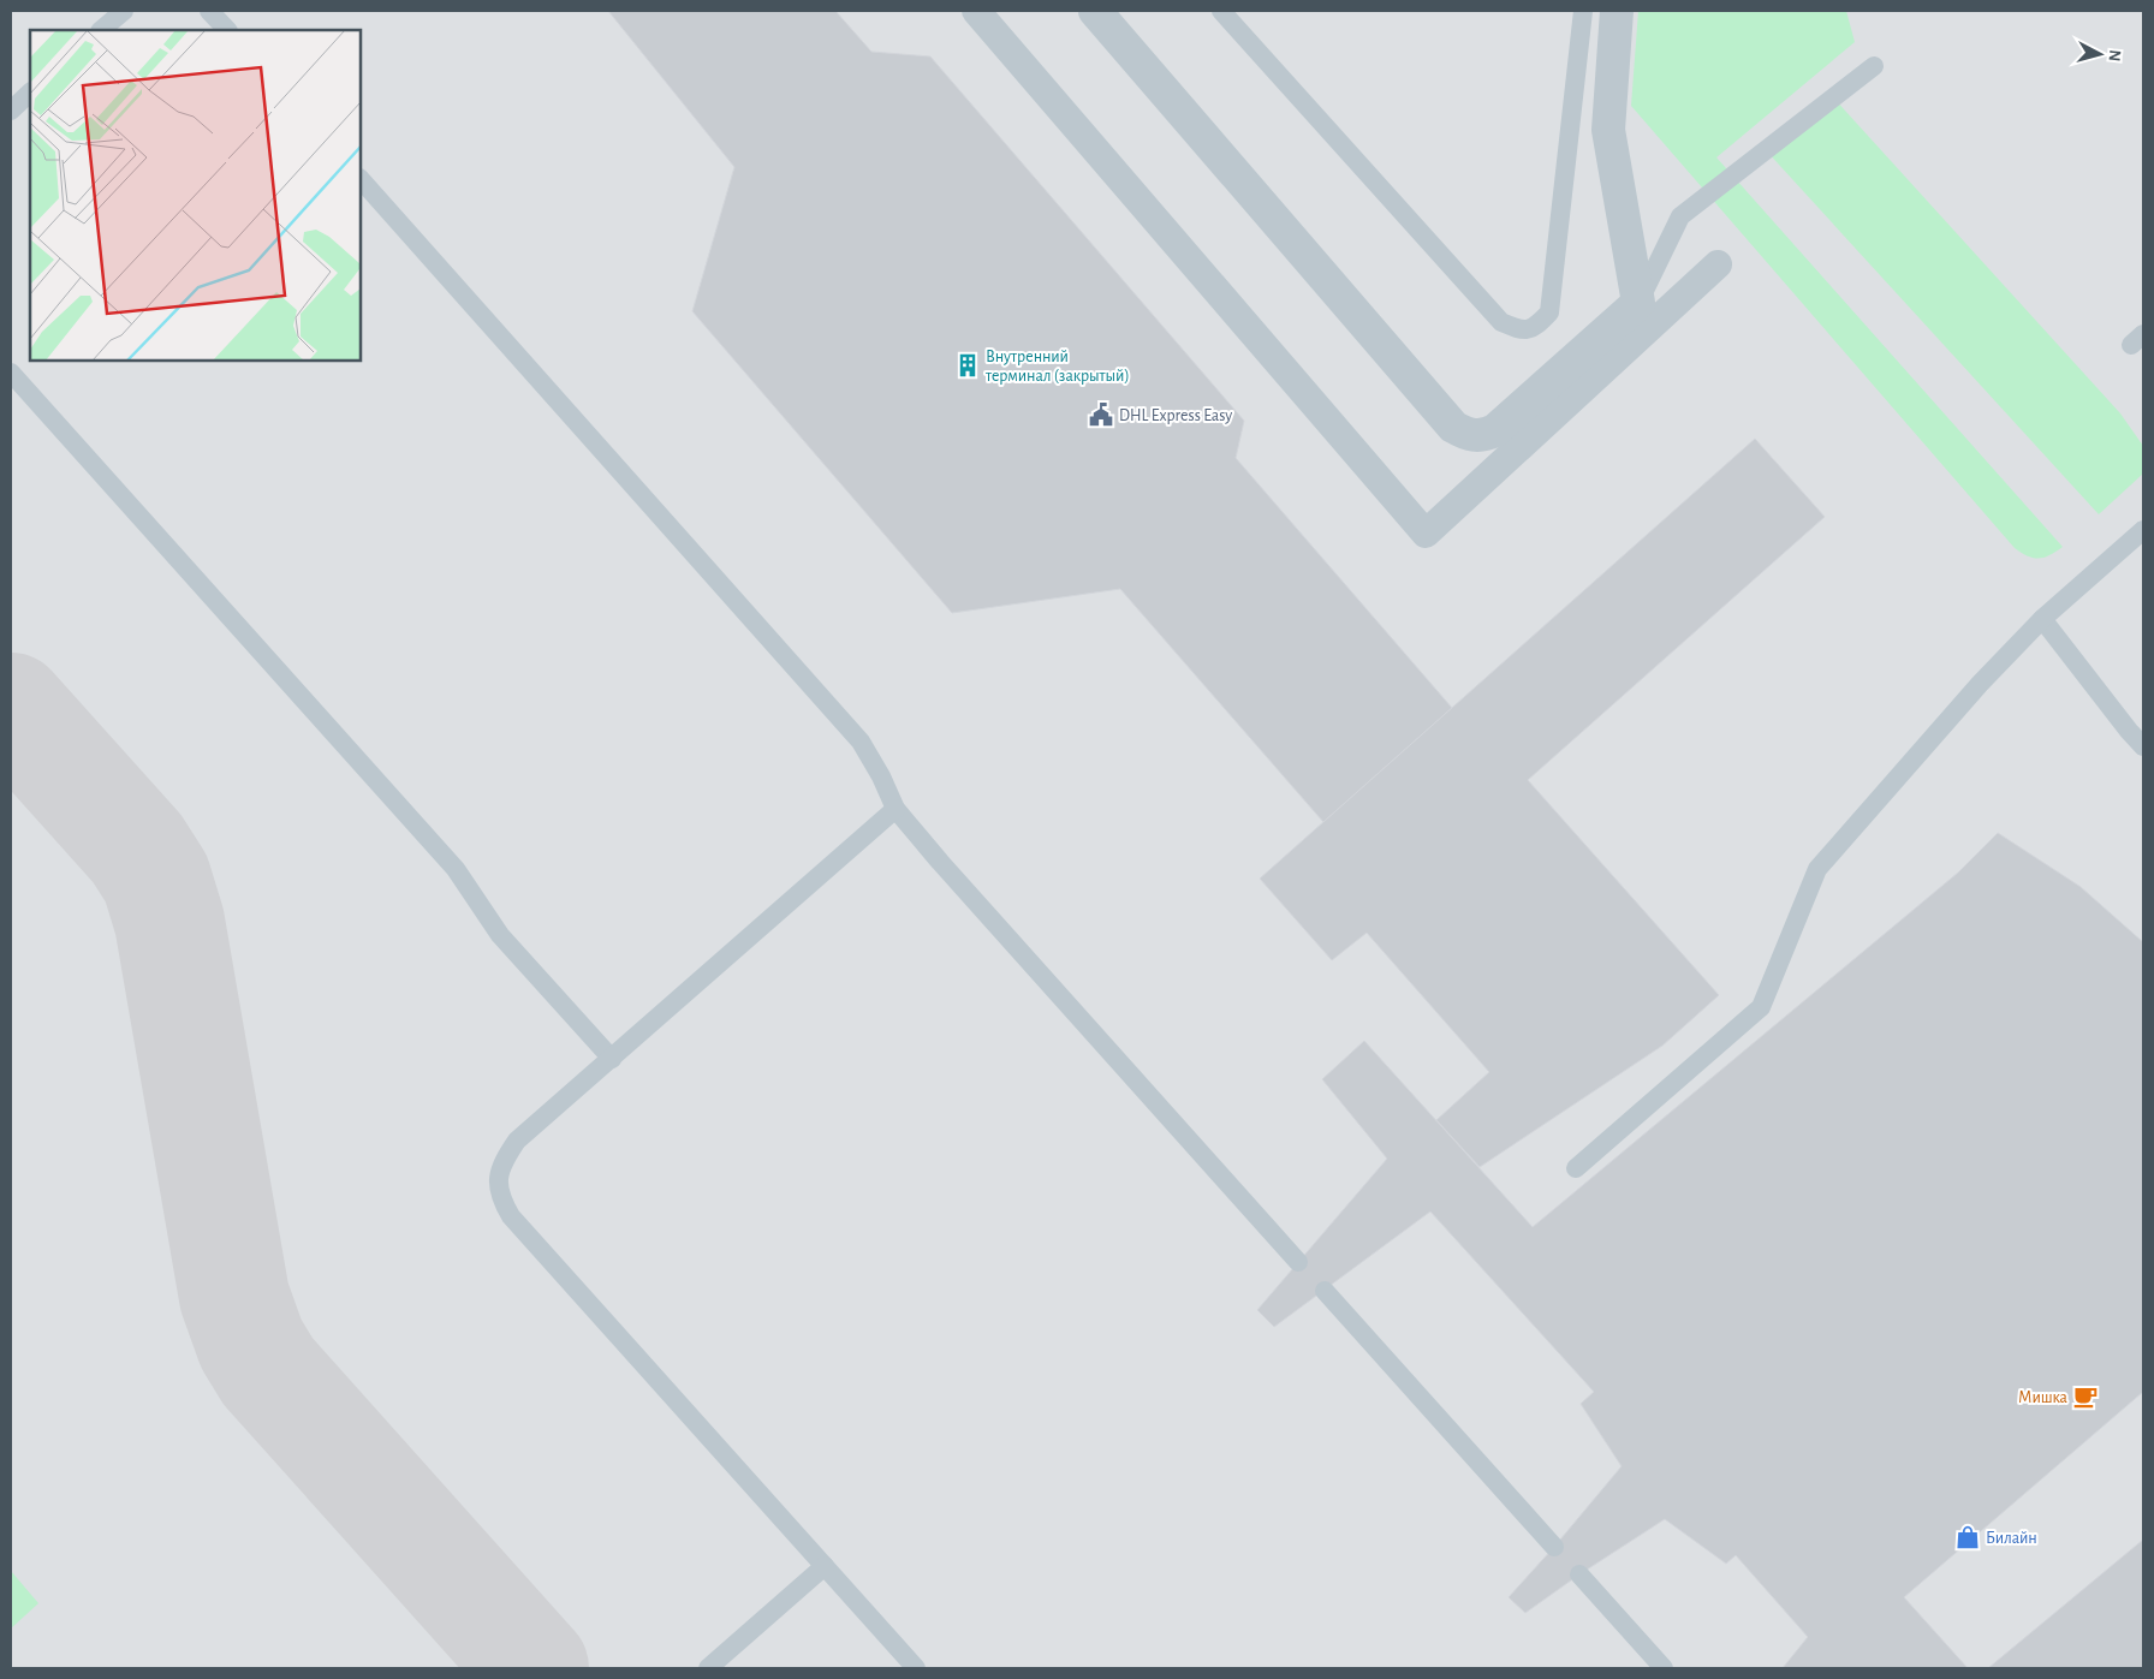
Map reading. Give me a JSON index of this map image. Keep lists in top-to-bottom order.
{
  "places": {
    "building": ["Внутренний терминал (закрытый)"],
    "public building": ["DHL Express Easy"],
    "cafe": ["Мишка"],
    "shop": ["Билайн"]
  },
  "north": "right"
}
